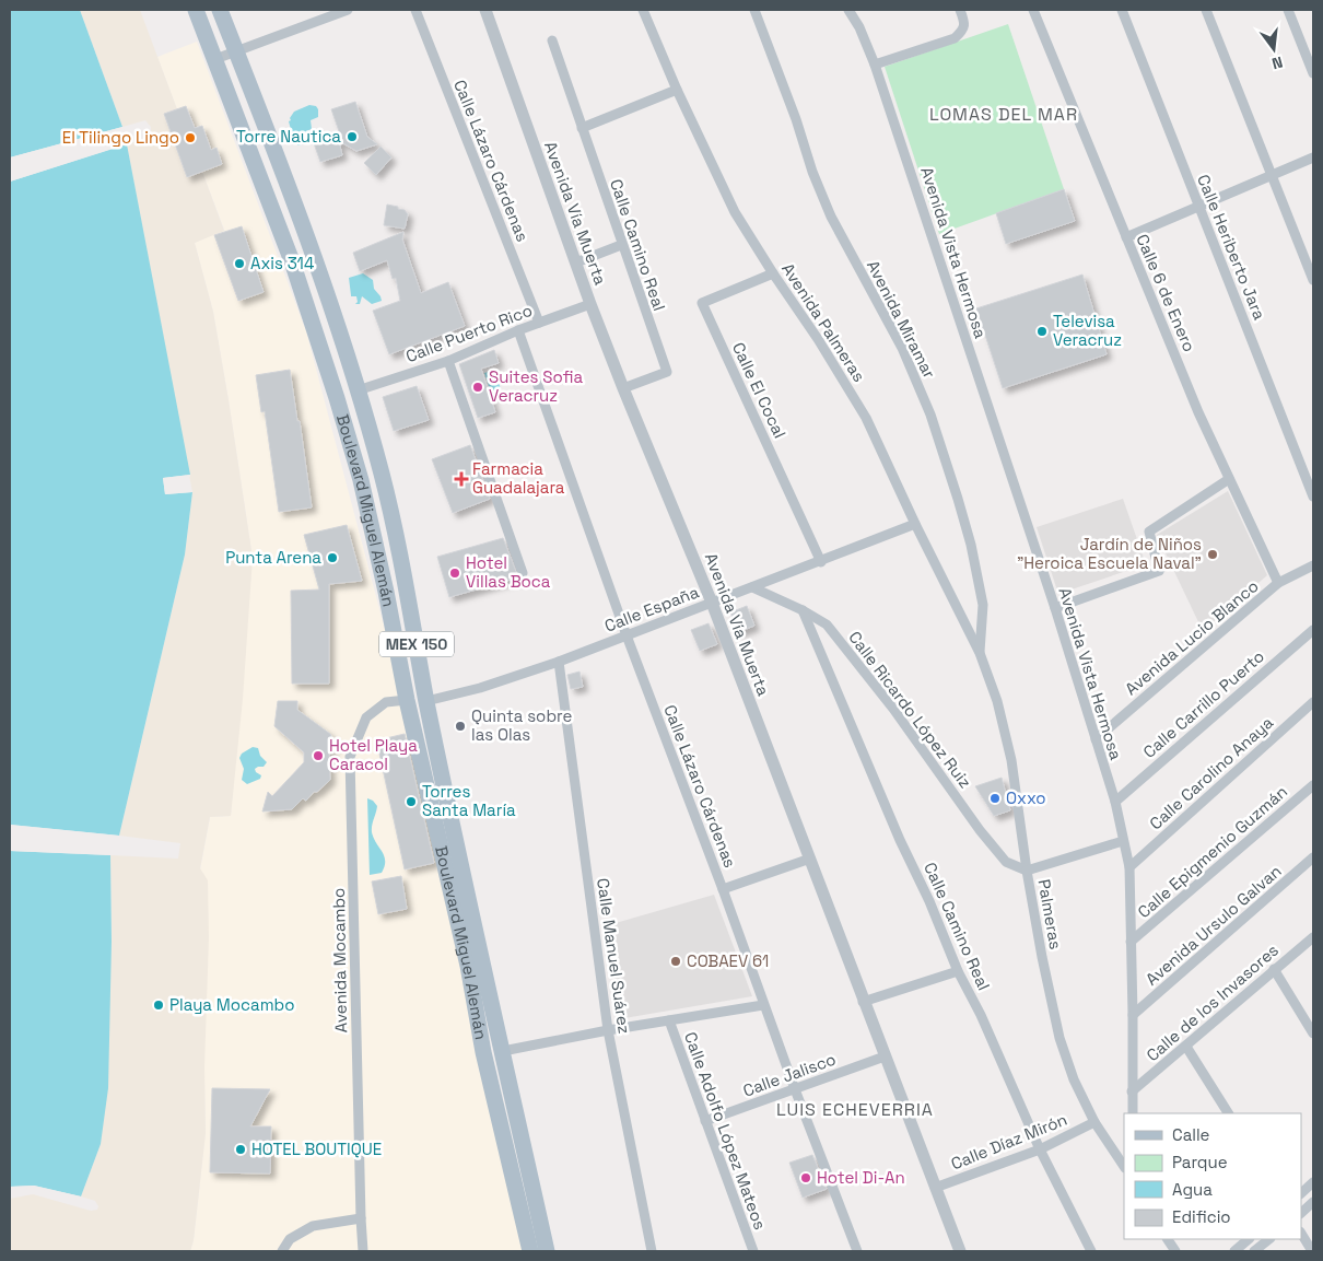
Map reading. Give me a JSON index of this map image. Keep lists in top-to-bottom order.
{
  "streets": {
    "main road": ["Boulevard Miguel Alemán", "MEX 150"],
    "street": [
      "Calle Lázaro Cárdenas",
      "Avenida Vía Muerta",
      "Calle Camino Real",
      "Calle Heriberto Jara",
      "Avenida Vista Hermosa",
      "Calle 6 de Enero",
      "Avenida Miramar",
      "Avenida Palmeras",
      "Calle Puerto Rico",
      "Calle El Cocal",
      "Calle España",
      "Avenida Lucio Blanco",
      "Calle Carrillo Puerto",
      "Calle Ricardo López Ruiz",
      "Calle Carolino Anaya",
      "Calle Epigmenio Guzmán",
      "Palmeras",
      "Avenida Ursulo Galvan",
      "Calle Manuel Suárez",
      "Avenida Mocambo",
      "Calle de los Invasores",
      "Calle Jalisco",
      "Calle Adolfo López Mateos",
      "Calle Díaz Mirón"
    ]
  },
  "crossings": [
    ["Calle Lázaro Cárdenas", "Calle Puerto Rico"],
    ["Calle Lázaro Cárdenas", "Calle España"],
    ["Calle Lázaro Cárdenas", "Calle Jalisco"],
    ["Avenida Vía Muerta", "Calle Camino Real"],
    ["Avenida Vía Muerta", "Calle Puerto Rico"],
    ["Avenida Vía Muerta", "Calle España"],
    ["Avenida Vía Muerta", "Calle Jalisco"],
    ["Avenida Vía Muerta", "Calle Díaz Mirón"],
    ["Calle Camino Real", "Calle Ricardo López Ruiz"],
    ["Calle Camino Real", "Calle Díaz Mirón"],
    ["Avenida Vista Hermosa", "Avenida Lucio Blanco"],
    ["Avenida Vista Hermosa", "Calle Carrillo Puerto"],
    ["Avenida Vista Hermosa", "Calle Carolino Anaya"],
    ["Avenida Vista Hermosa", "Calle Epigmenio Guzmán"],
    ["Avenida Vista Hermosa", "Avenida Ursulo Galvan"],
    ["Avenida Vista Hermosa", "Calle de los Invasores"],
    ["Calle 6 de Enero", "Avenida Lucio Blanco"],
    ["Avenida Miramar", "Avenida Palmeras"],
    ["Avenida Miramar", "Palmeras"],
    ["Avenida Palmeras", "Calle El Cocal"],
    ["Avenida Palmeras", "Calle España"],
    ["Avenida Palmeras", "Palmeras"],
    ["Calle Puerto Rico", "Boulevard Miguel Alemán"],
    ["Calle El Cocal", "Calle España"],
    ["Boulevard Miguel Alemán", "Calle España"],
    ["Boulevard Miguel Alemán", "Avenida Mocambo"],
    ["Calle España", "Calle Ricardo López Ruiz"],
    ["Calle España", "Calle Manuel Suárez"],
    ["Calle Ricardo López Ruiz", "Palmeras"],
    ["Palmeras", "Calle Díaz Mirón"],
    ["Calle Jalisco", "Calle Adolfo López Mateos"]
  ],
  "districts": ["LOMAS DEL MAR", "LUIS ECHEVERRIA"],
  "places": {
    "other": [
      "Torre Nautica",
      "El Tilingo Lingo",
      "Axis 314",
      "Televisa Veracruz",
      "Suites Sofia Veracruz",
      "Jardín de Niños \"Heroica Escuela Naval\"",
      "Punta Arena",
      "Hotel Villas Boca",
      "Quinta sobre las Olas",
      "Hotel Playa Caracol",
      "Oxxo",
      "Torres Santa María",
      "COBAEV 61",
      "Playa Mocambo",
      "HOTEL BOUTIQUE",
      "Hotel Di-An"
    ],
    "health": ["Farmacia Guadalajara"]
  },
  "legend": [
    "Calle",
    "Parque",
    "Agua",
    "Edificio"
  ],
  "north": "bottom"
}
